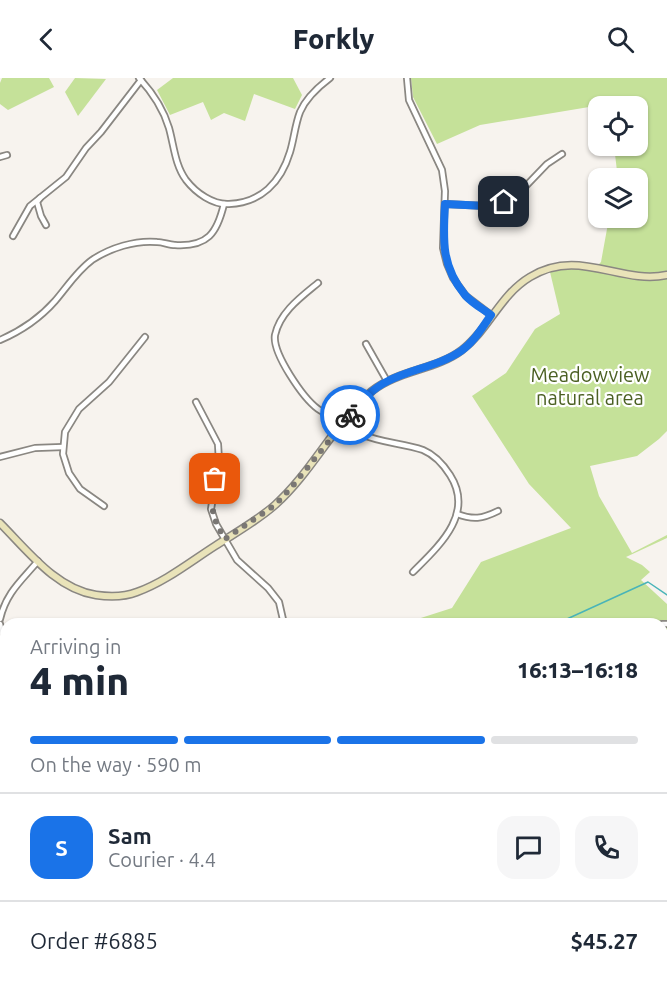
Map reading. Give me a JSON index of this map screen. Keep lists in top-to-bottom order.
{
  "parks": ["Meadowview natural area"],
  "page": {
    "header": "Forkly",
    "heading": ["4 min", "Arriving in", "16:13–16:18"],
    "panel": [
      "Sam",
      "Courier · 4.4",
      "Order #6885",
      "$45.27"
    ],
    "bar": "On the way · 590 m",
    "round": "S"
  }
}
